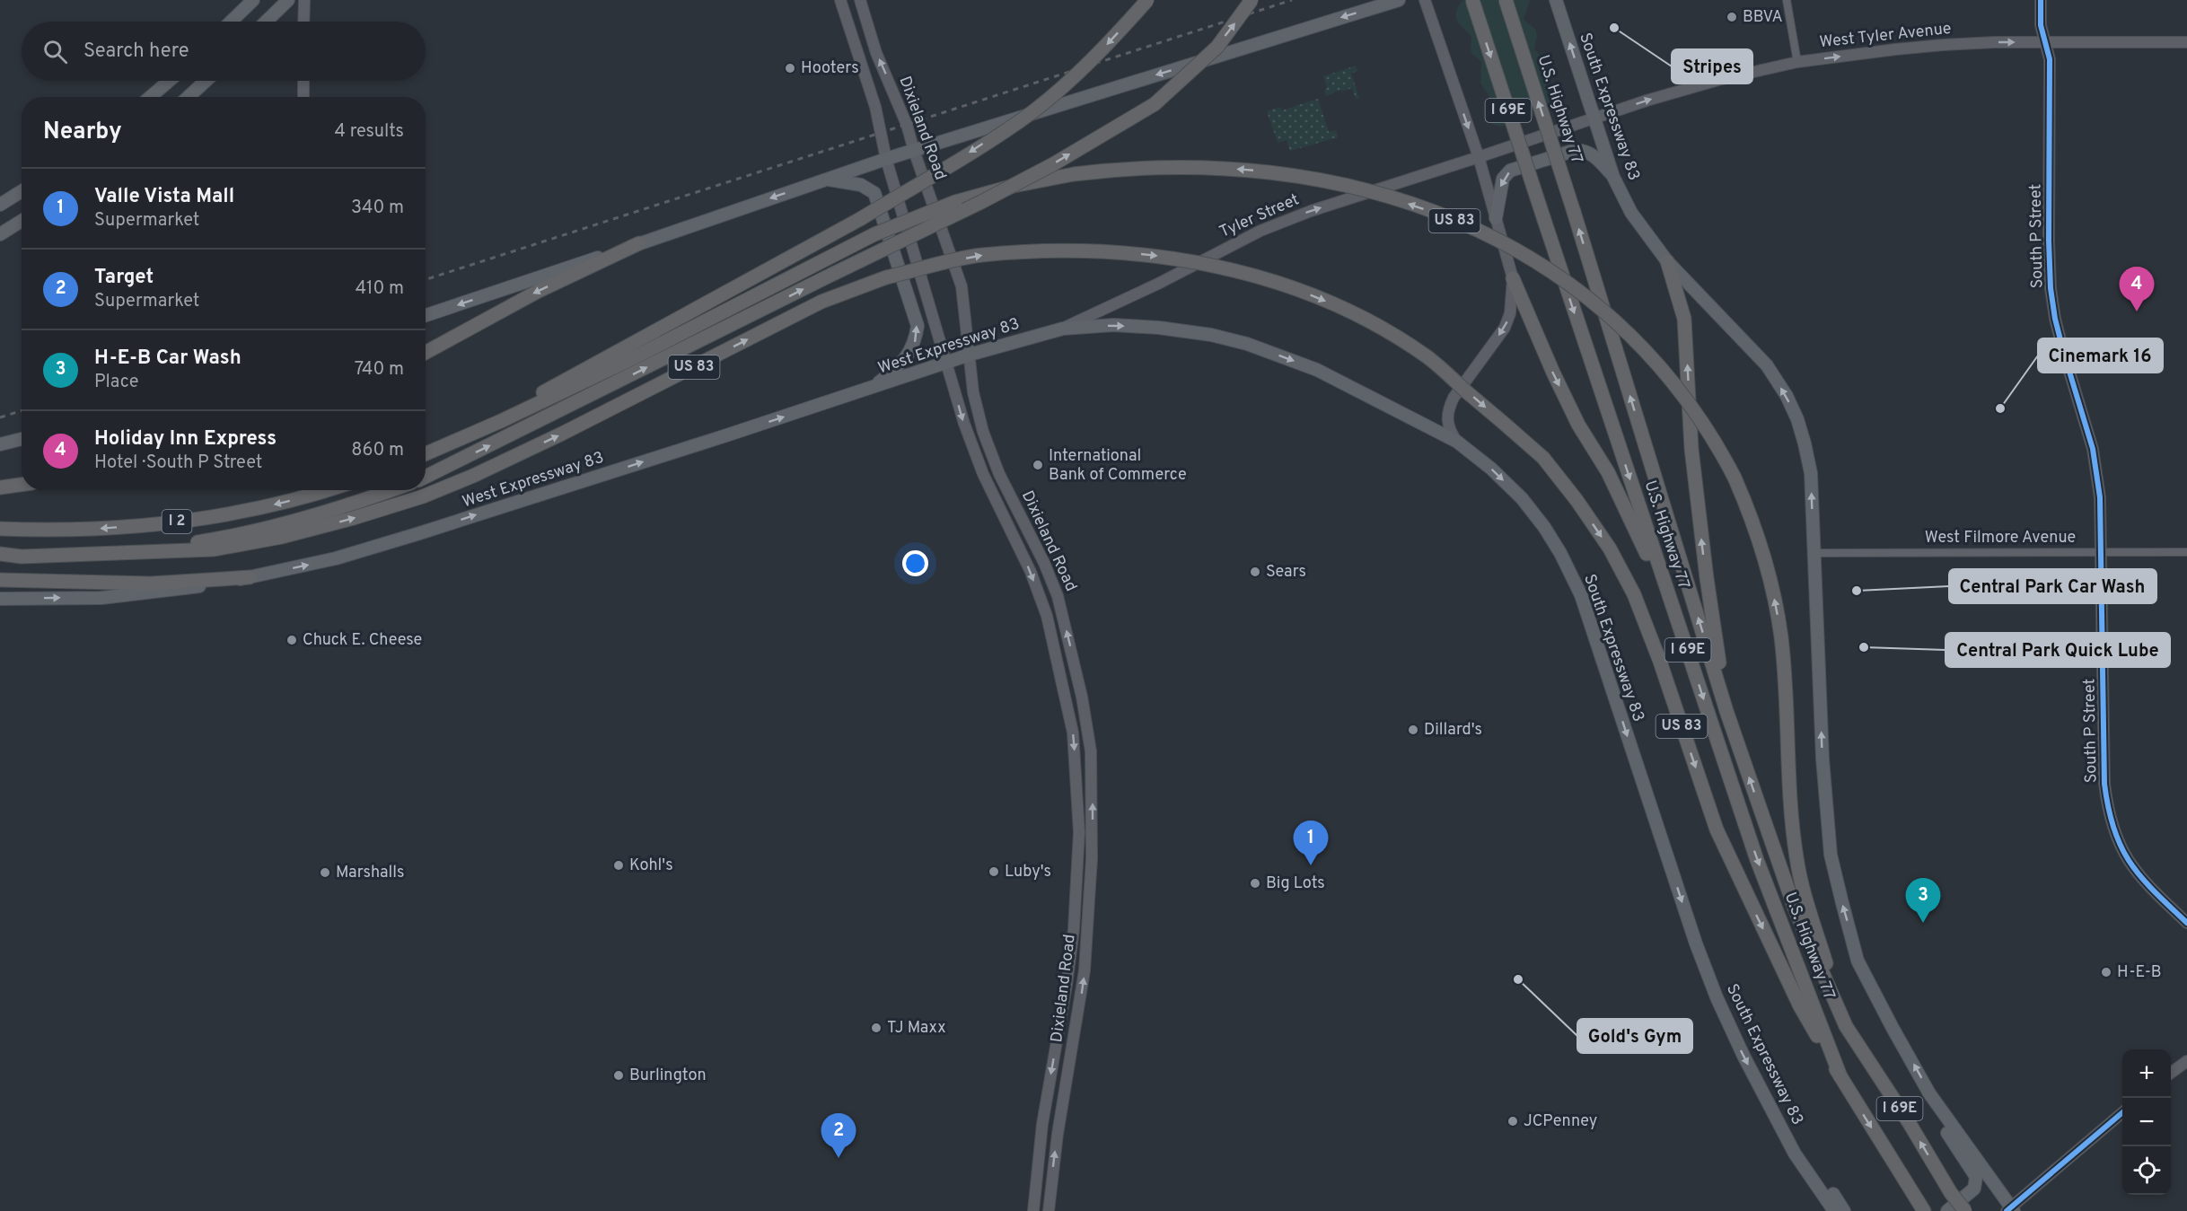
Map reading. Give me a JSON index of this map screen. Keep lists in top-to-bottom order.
{
  "streets": {
    "highway": [
      "U.S. Highway 77",
      "I 69E",
      "US 83",
      "I 2"
    ],
    "main road": [
      "West Tyler Avenue",
      "South Expressway 83",
      "Dixieland Road",
      "Tyler Street",
      "South P Street",
      "West Expressway 83"
    ],
    "street": ["West Filmore Avenue"]
  },
  "crossings": [
    ["West Tyler Avenue", "South Expressway 83"],
    ["West Tyler Avenue", "Tyler Street"],
    ["West Tyler Avenue", "South P Street"],
    ["South Expressway 83", "Tyler Street"],
    ["South Expressway 83", "West Expressway 83"],
    ["South Expressway 83", "West Filmore Avenue"],
    ["U.S. Highway 77", "I 69E"],
    ["U.S. Highway 77", "US 83"],
    ["I 69E", "US 83"],
    ["Dixieland Road", "West Expressway 83"],
    ["Tyler Street", "West Expressway 83"],
    ["South P Street", "West Filmore Avenue"]
  ],
  "one_way": ["West Tyler Avenue", "Tyler Street", "West Expressway 83"],
  "places": [
    "BBVA",
    "Stripes",
    "Hooters",
    "Cinemark 16",
    "International Bank of Commerce",
    "Sears",
    "Central Park Car Wash",
    "Chuck E. Cheese",
    "Central Park Quick Lube",
    "Dillard's",
    "Kohl's",
    "Luby's",
    "Marshalls",
    "Big Lots",
    "H-E-B",
    "Gold's Gym",
    "TJ Maxx",
    "Burlington",
    "JCPenney"
  ],
  "page": {
    "search": "Search here",
    "heading": ["Nearby", "4 results"],
    "list": [
      {
        "mark": "1",
        "name": "Valle Vista Mall",
        "note": "Supermarket",
        "value": "340 m"
      },
      {
        "mark": "2",
        "name": "Target",
        "note": "Supermarket",
        "value": "410 m"
      },
      {
        "mark": "3",
        "name": "H-E-B Car Wash",
        "note": "Place",
        "value": "740 m"
      },
      {
        "mark": "4",
        "name": "Holiday Inn Express",
        "note": "Hotel · South P Street",
        "value": "860 m"
      }
    ],
    "pins": [
      "4",
      "1",
      "3",
      "2"
    ],
    "map_buttons": ["+", "−"]
  }
}
